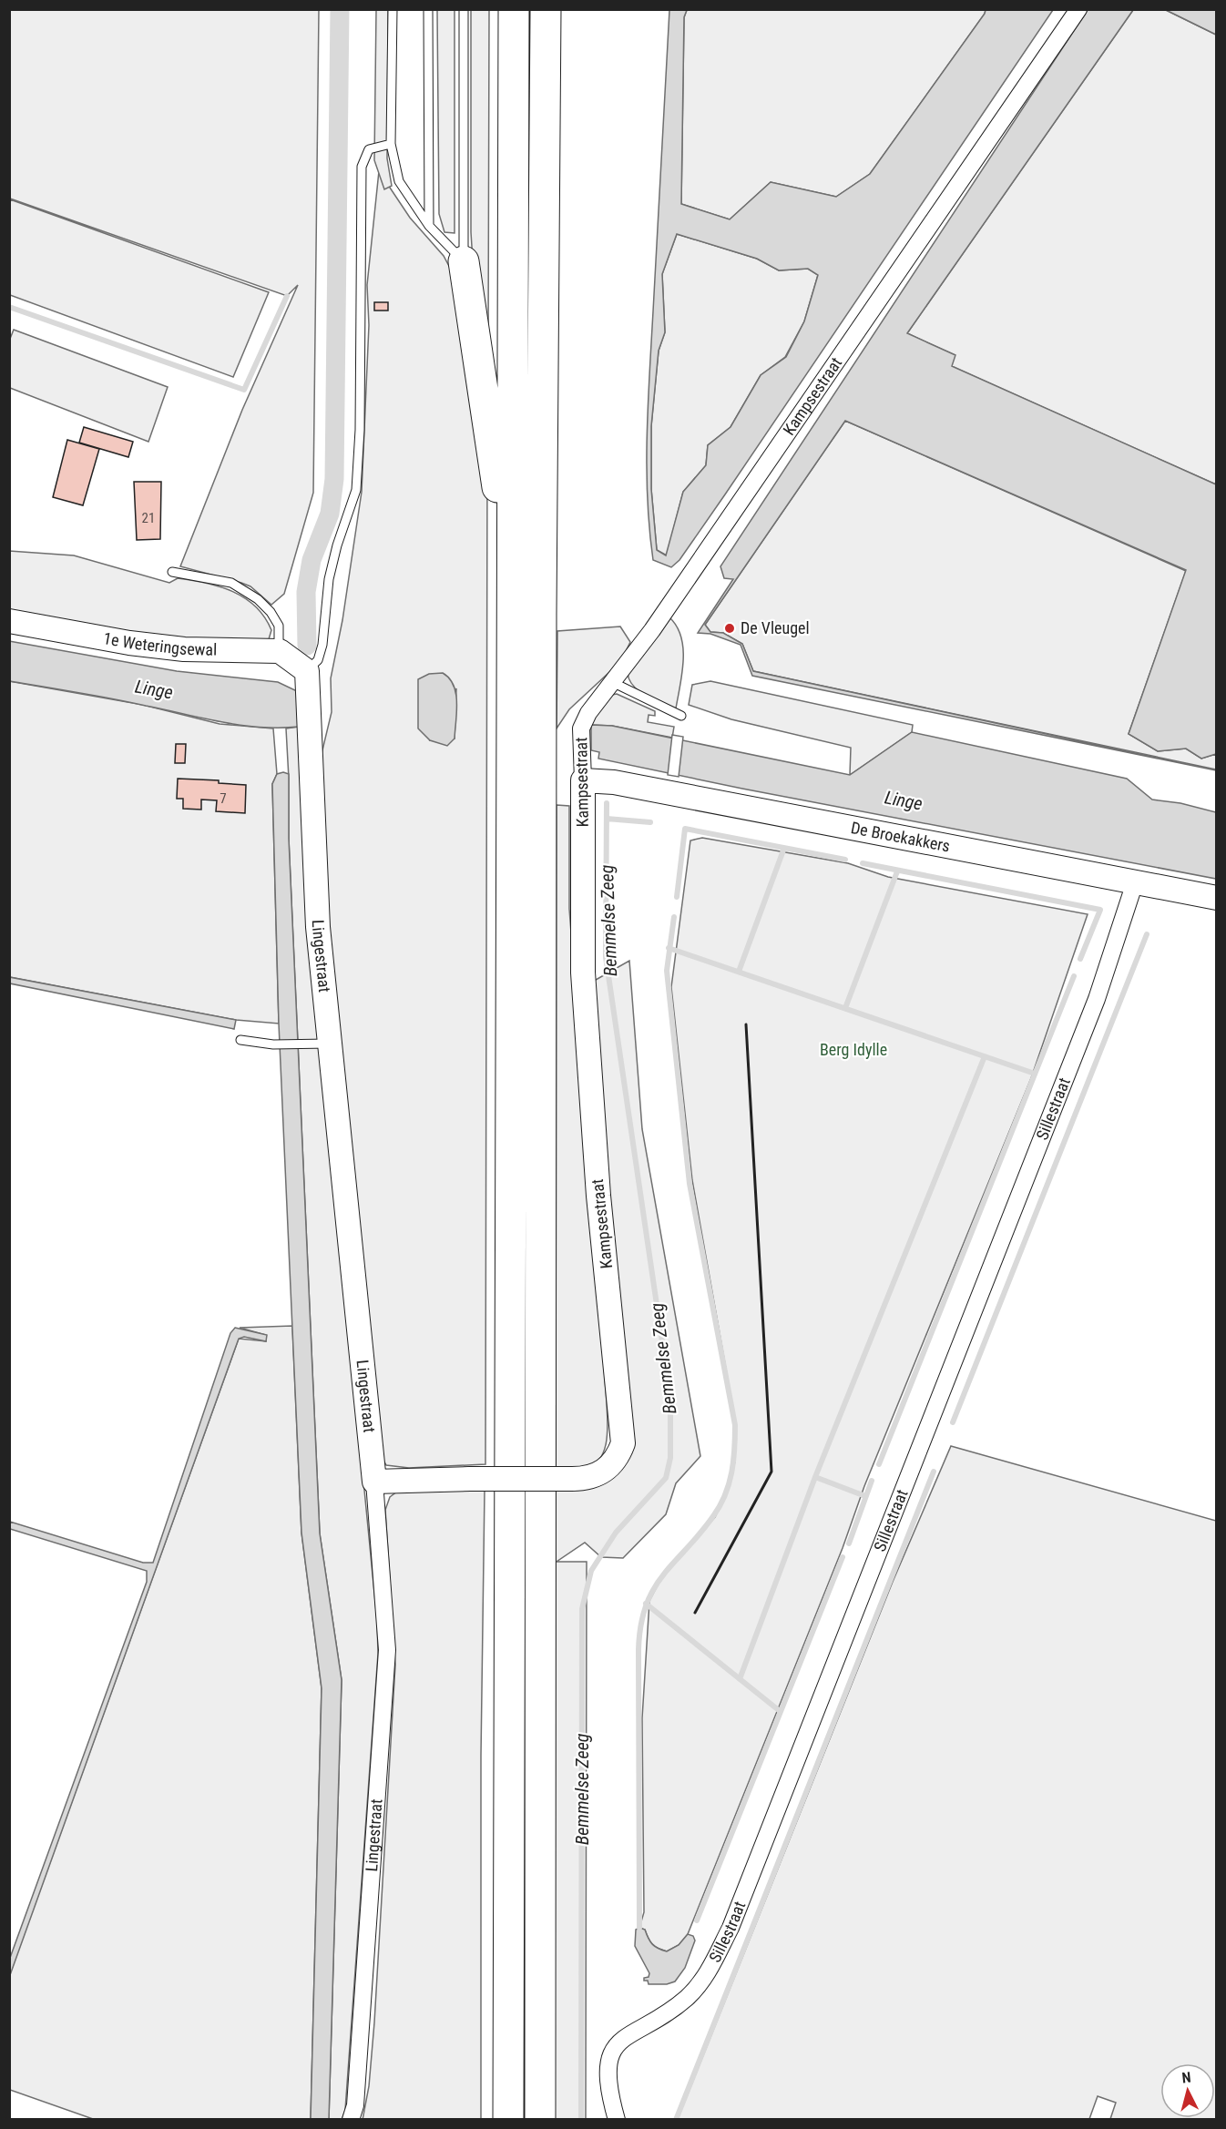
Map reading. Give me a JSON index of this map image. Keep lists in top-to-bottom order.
{
  "streets": {
    "street": [
      "Kampsestraat",
      "1e Weteringsewal",
      "De Broekakkers",
      "Lingestraat",
      "Sillestraat"
    ]
  },
  "crossings": [
    ["Kampsestraat", "De Broekakkers"],
    ["Kampsestraat", "Lingestraat"],
    ["De Broekakkers", "Sillestraat"]
  ],
  "water": ["Linge", "Bemmelse Zeeg"],
  "parks": ["Berg Idylle"],
  "places": ["De Vleugel"],
  "house_numbers": ["21", "7"],
  "north": "top"
}
